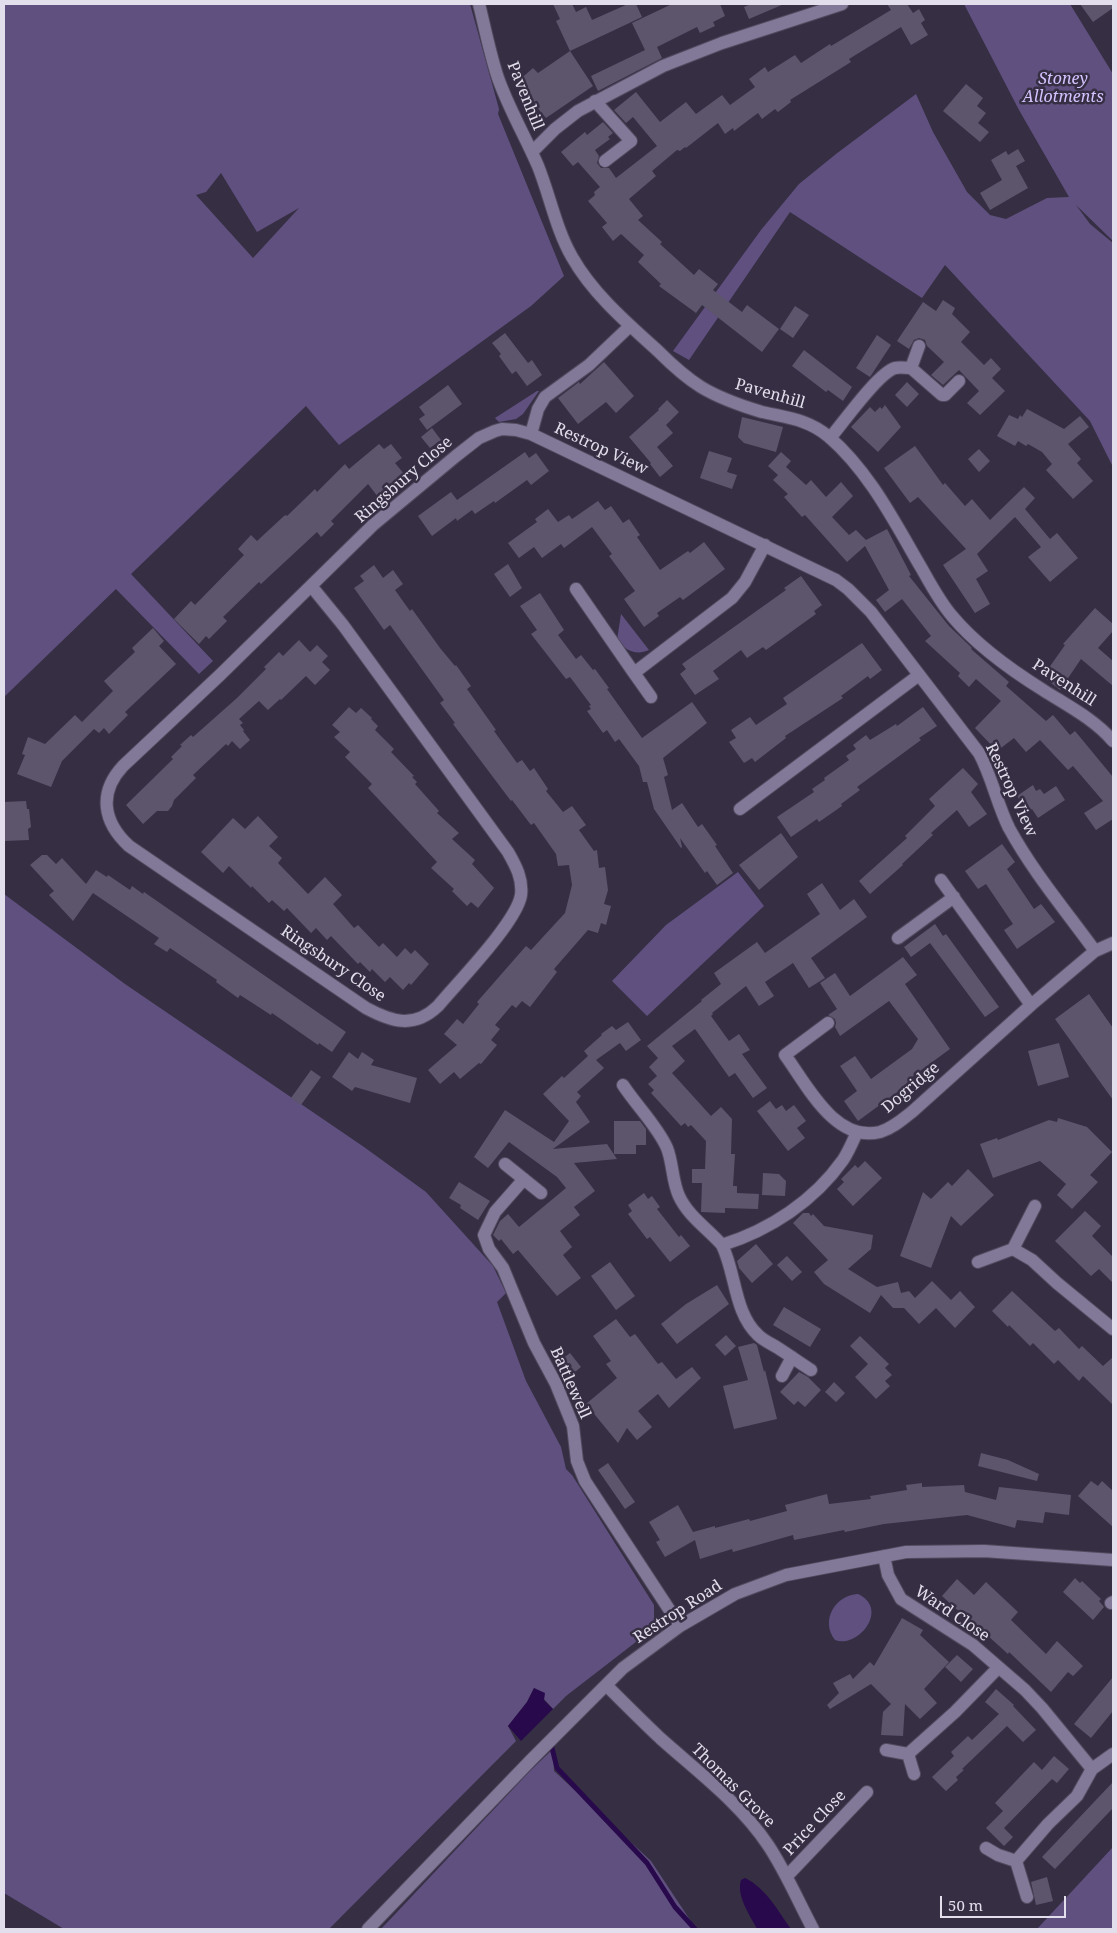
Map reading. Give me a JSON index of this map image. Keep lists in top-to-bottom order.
{
  "streets": {
    "street": [
      "Pavenhill",
      "Restrop View",
      "Ringsbury Close",
      "Dogridge",
      "Battlewell",
      "Restrop Road",
      "Ward Close",
      "Thomas Grove",
      "Price Close"
    ]
  },
  "crossings": [
    ["Pavenhill", "Restrop View"],
    ["Restrop View", "Ringsbury Close"],
    ["Restrop View", "Dogridge"],
    ["Battlewell", "Restrop Road"],
    ["Restrop Road", "Ward Close"],
    ["Restrop Road", "Thomas Grove"],
    ["Thomas Grove", "Price Close"]
  ],
  "parks": ["Stoney Allotments"],
  "scale_bar": "50 m"
}
